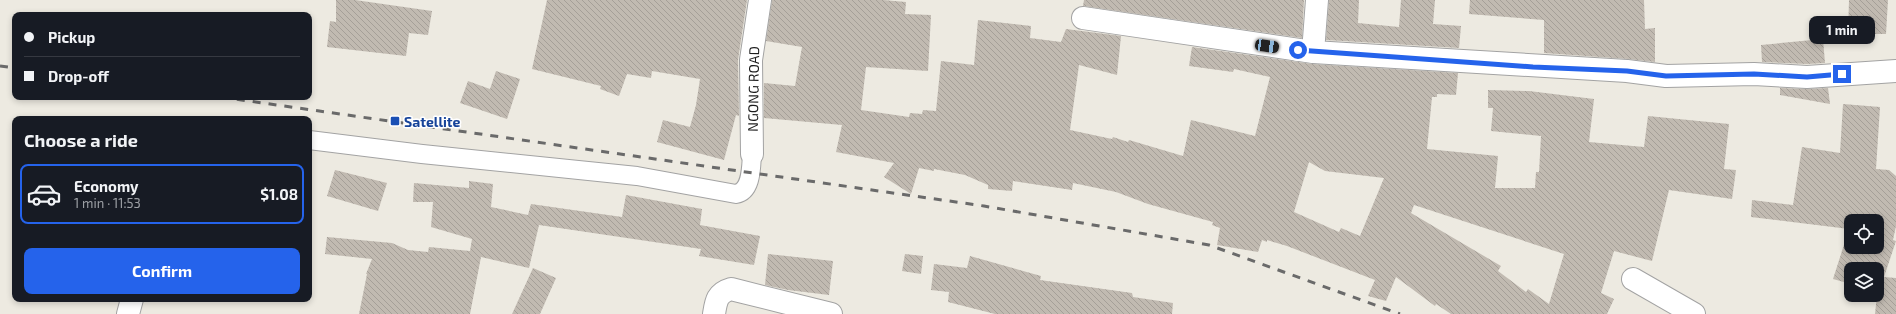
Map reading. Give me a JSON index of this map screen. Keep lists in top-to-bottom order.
{
  "streets": {
    "street": ["NGONG ROAD"]
  },
  "places": {
    "transit": ["Satellite"]
  },
  "page": {
    "banner": ["Pickup", "Drop-off"],
    "bubble": "1 min",
    "heading": "Choose a ride",
    "list": [
      {
        "name": "Economy",
        "note": "1 min · 11:53",
        "value": "$1.08"
      }
    ],
    "buttons": "Confirm"
  }
}
